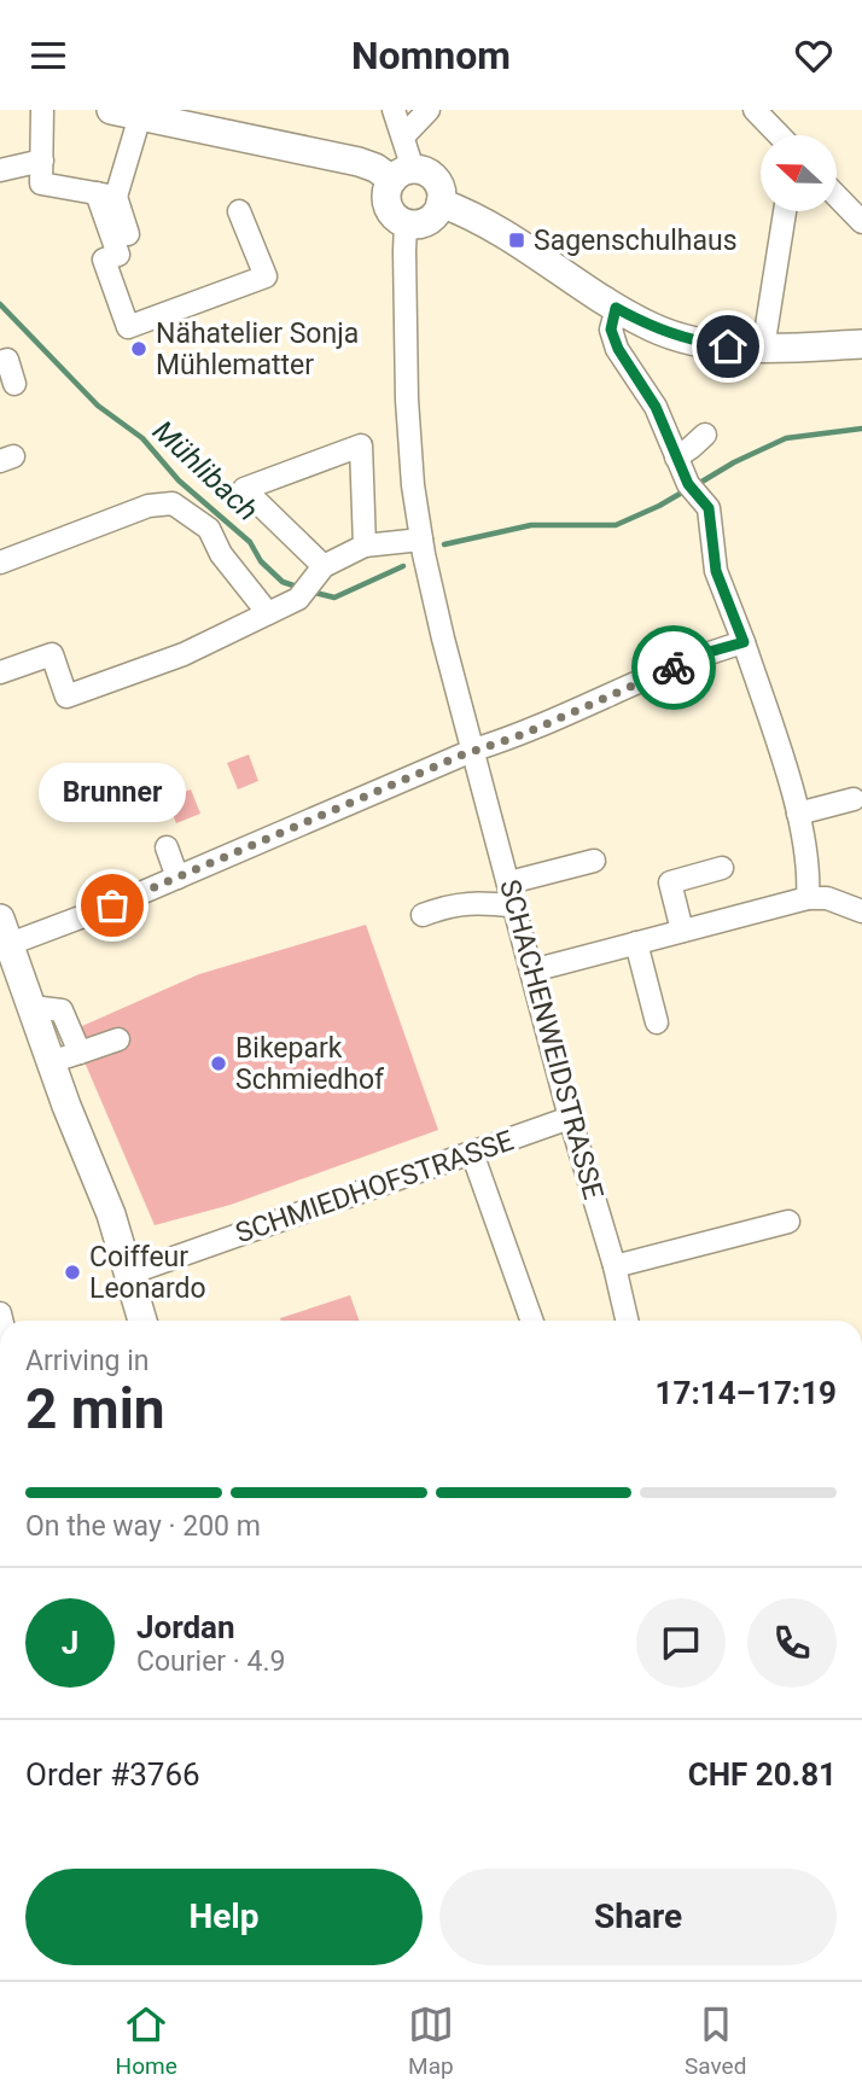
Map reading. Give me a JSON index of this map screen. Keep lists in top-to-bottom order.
{
  "streets": {
    "street": ["SCHACHENWEIDSTRASSE", "SCHMIEDHOFSTRASSE"]
  },
  "crossings": [
    ["SCHACHENWEIDSTRASSE", "SCHMIEDHOFSTRASSE"]
  ],
  "water": ["Mühlibach"],
  "places": {
    "transit": ["Sagenschulhaus"],
    "other": [
      "Nähatelier Sonja Mühlematter",
      "Brunner",
      "Bikepark Schmiedhof",
      "Coiffeur Leonardo"
    ]
  },
  "north": "left",
  "page": {
    "header": "Nomnom",
    "bubble": "Brunner",
    "heading": ["2 min", "Arriving in", "17:14–17:19"],
    "panel": [
      "Jordan",
      "Courier · 4.9",
      "Order #3766",
      "CHF 20.81"
    ],
    "bar": "On the way · 200 m",
    "round": "J",
    "buttons": ["Help", "Share"],
    "tabs": ["Home", "Map", "Saved"]
  }
}
